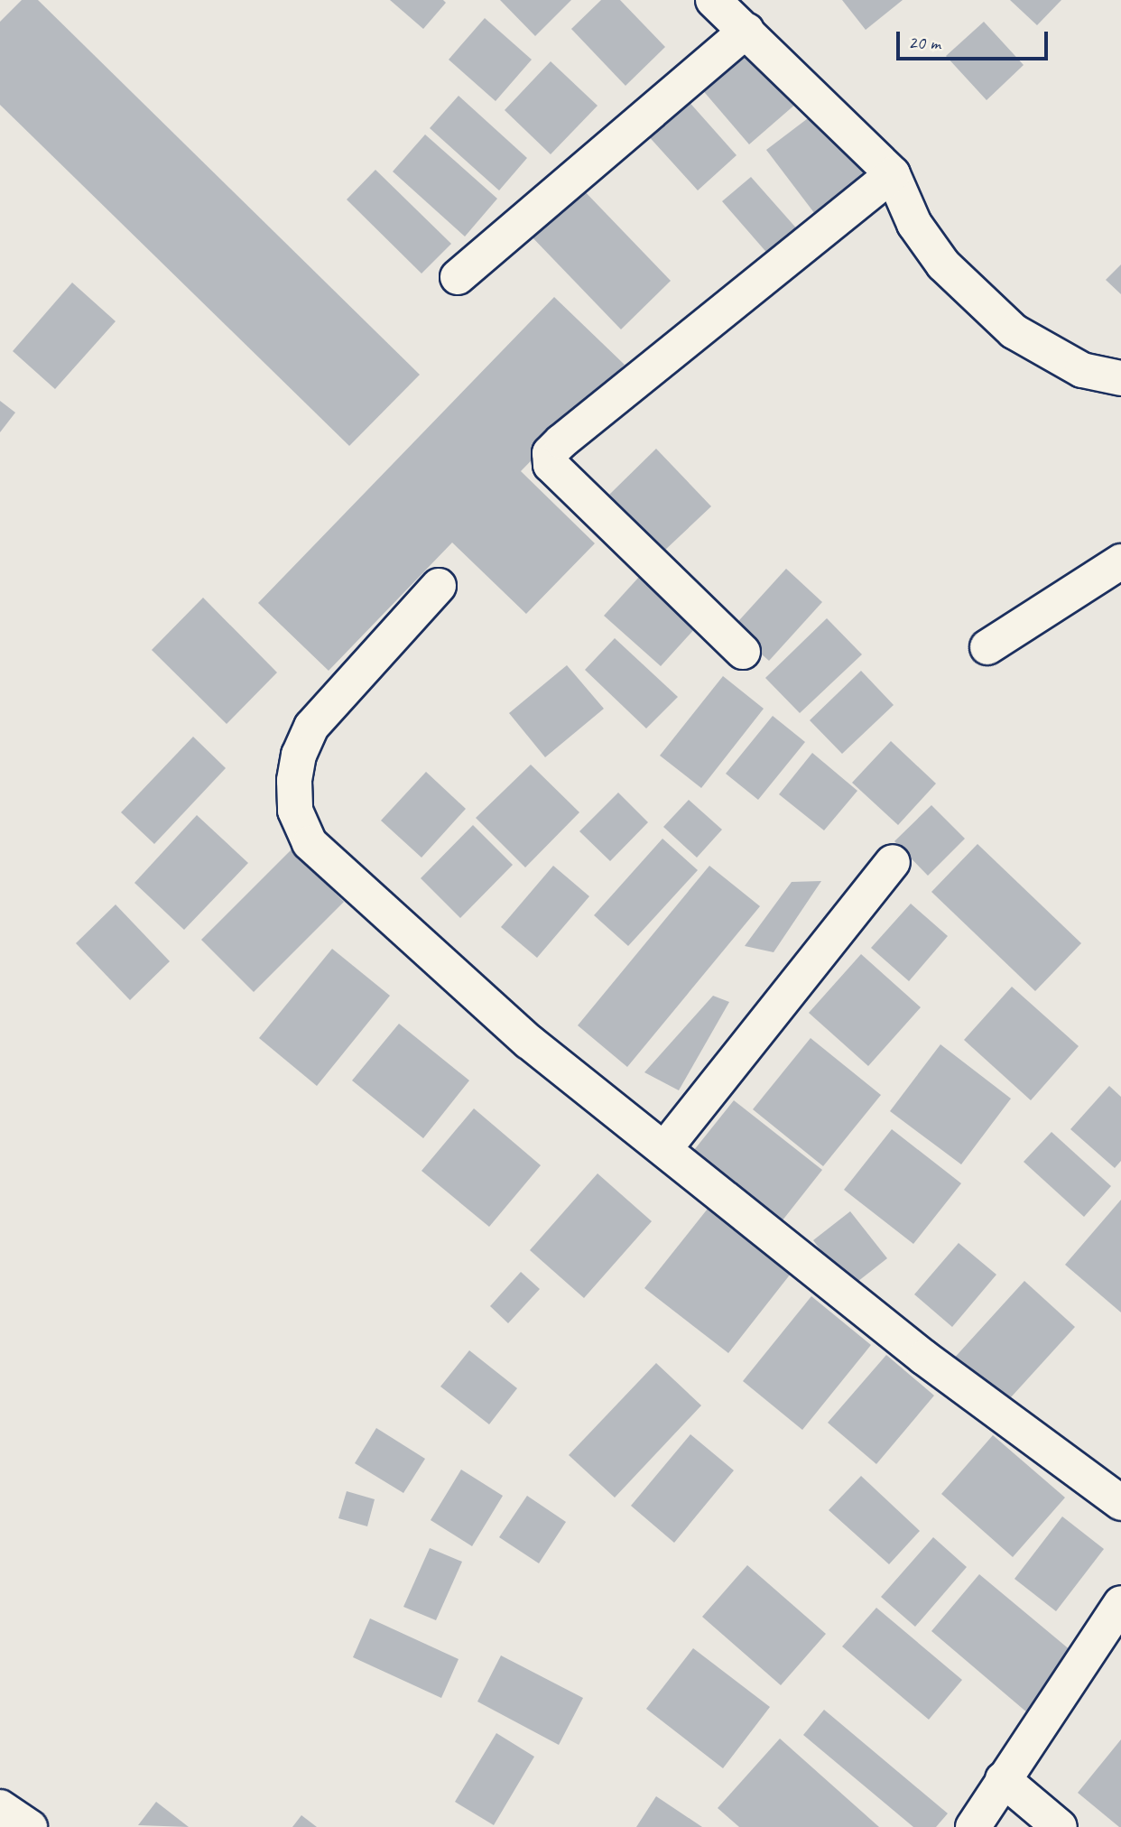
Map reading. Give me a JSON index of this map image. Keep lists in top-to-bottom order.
{
  "scale_bar": "20 m"
}
